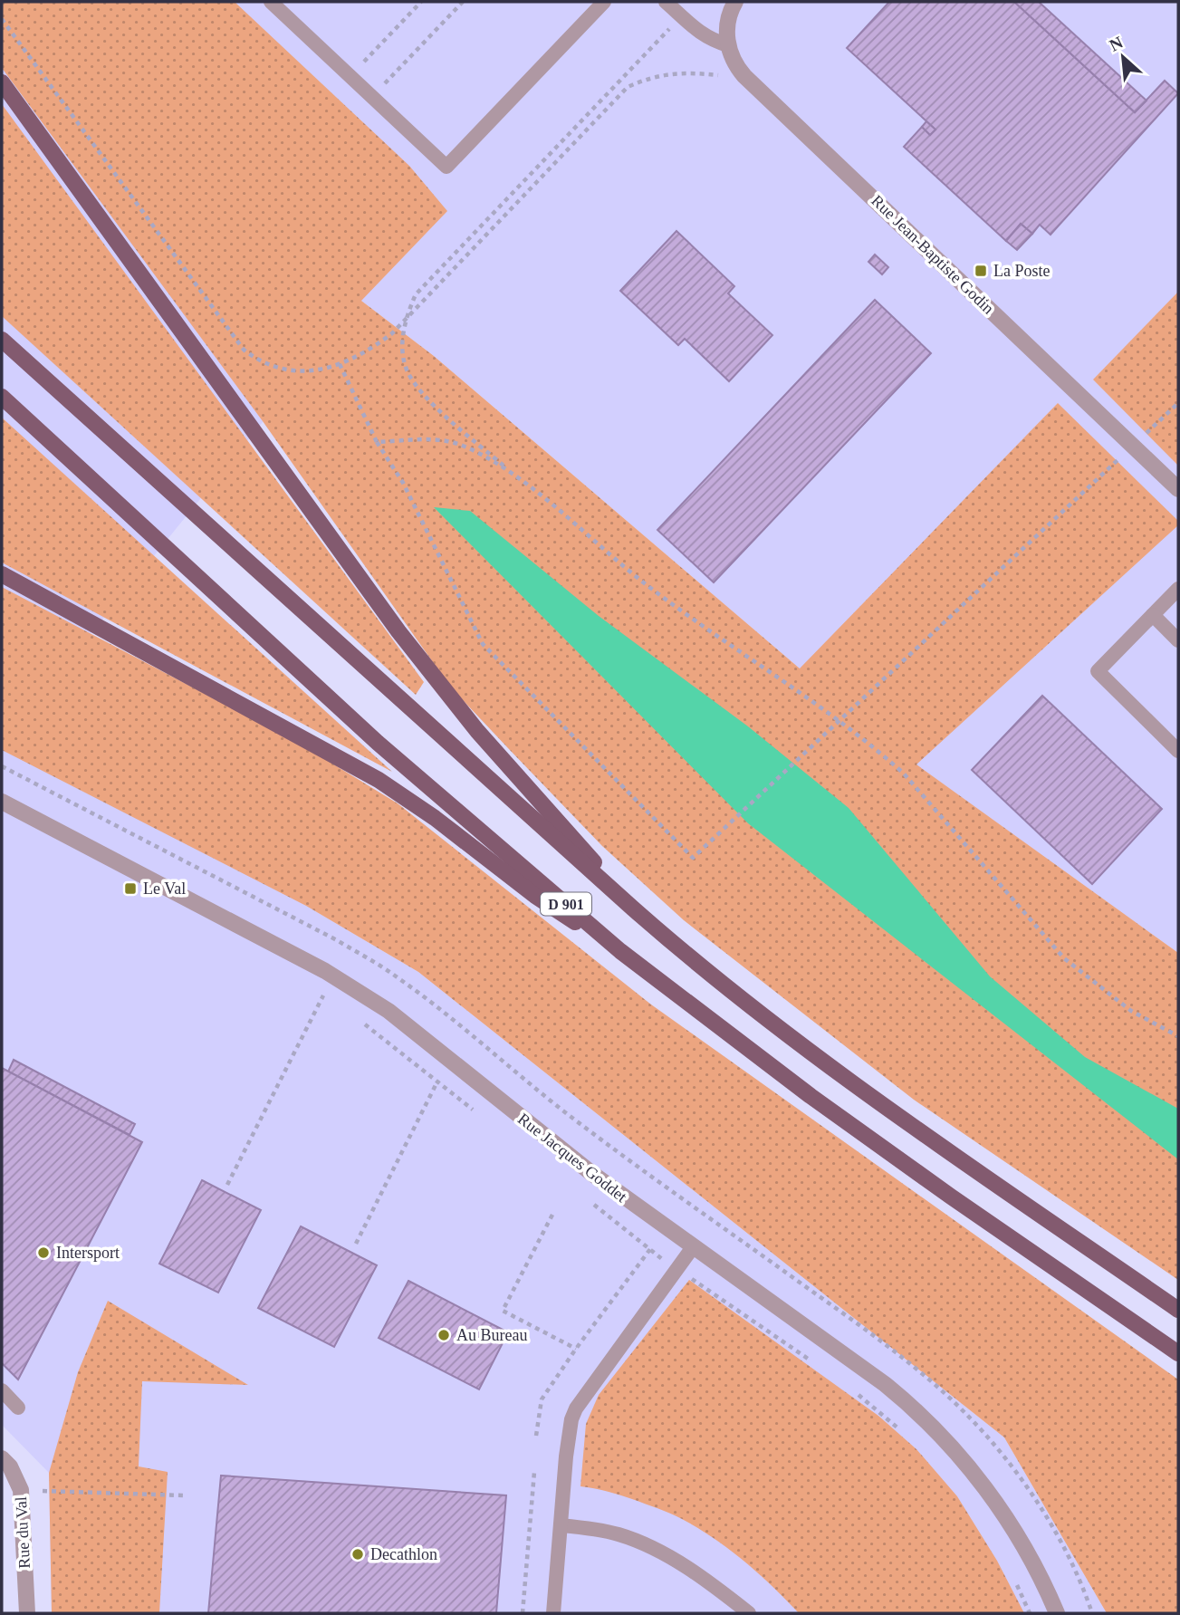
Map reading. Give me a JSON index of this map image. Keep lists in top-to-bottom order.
{
  "streets": {
    "main road": ["D 901"],
    "street": ["Rue Jean-Baptiste Godin", "Rue Jacques Goddet", "Rue du Val"]
  },
  "places": {
    "transit": ["La Poste", "Le Val"],
    "other": ["Intersport", "Au Bureau", "Decathlon"]
  },
  "north": "top left"
}
